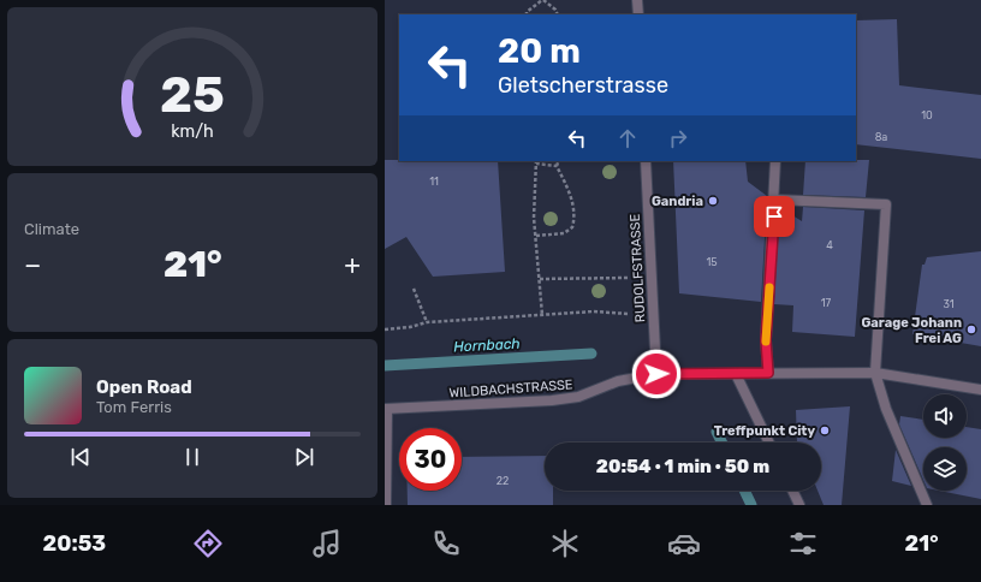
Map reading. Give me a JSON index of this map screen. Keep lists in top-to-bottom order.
{
  "streets": {
    "street": ["RUDOLFSTRASSE", "WILDBACHSTRASSE"]
  },
  "crossings": [
    ["RUDOLFSTRASSE", "WILDBACHSTRASSE"]
  ],
  "water": ["Hornbach"],
  "places": ["Gandria", "Garage Johann Frei AG", "Treffpunkt City"],
  "house_numbers": [
    "10",
    "8a",
    "11",
    "4",
    "15",
    "17",
    "31",
    "22"
  ],
  "page": {
    "turn": ["20 m", "Gletscherstrasse"],
    "tile": "Climate",
    "heat": ["−", "21°", "+"],
    "song": ["Open Road", "Tom Ferris"],
    "limit": "30",
    "trip": "20:54 · 1 min · 50 m",
    "tabs": ["20:53", "21°"],
    "gauge": ["25", "km/h"]
  }
}
